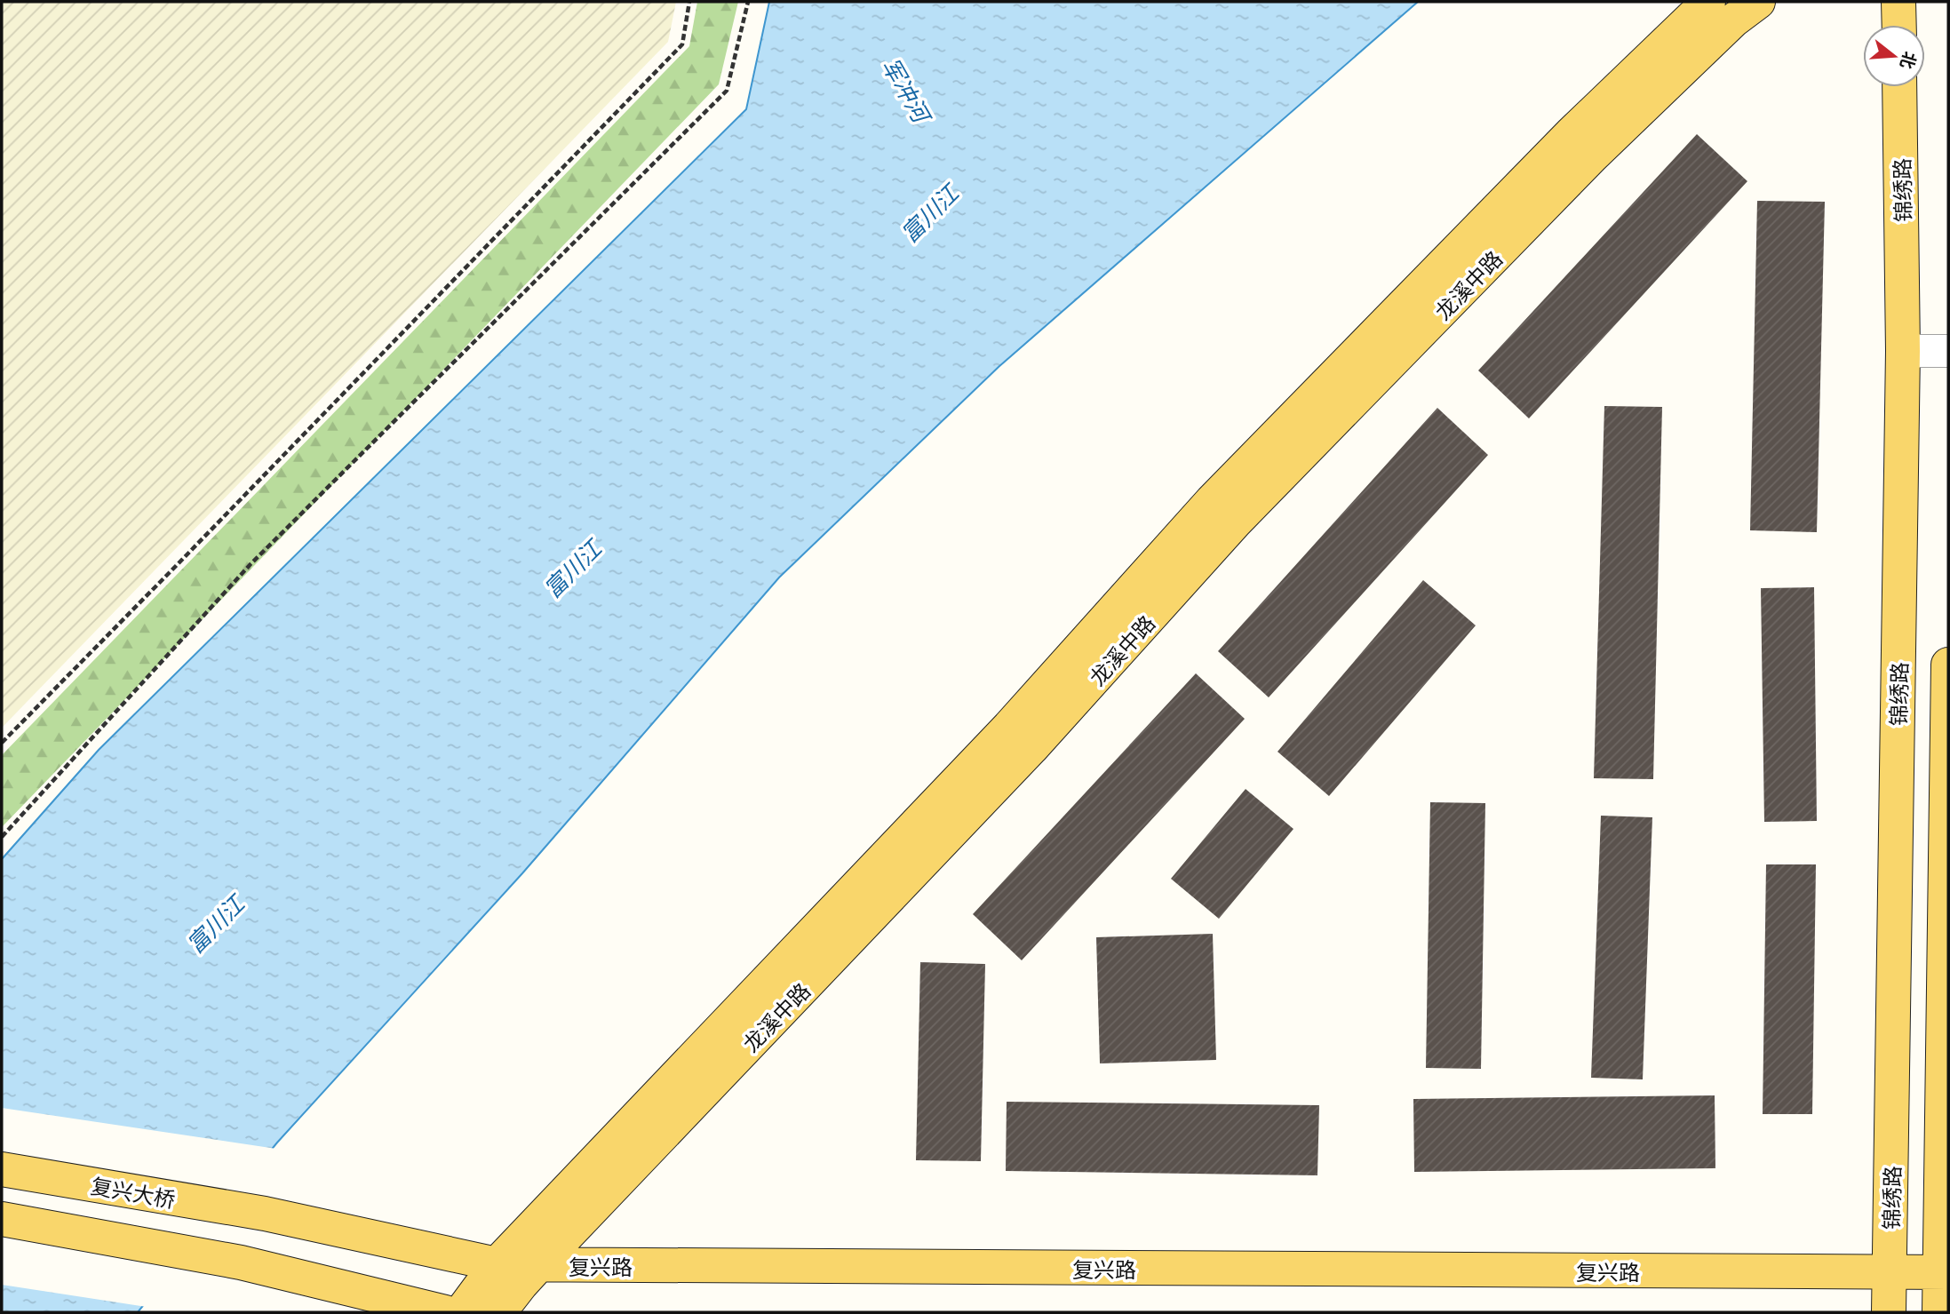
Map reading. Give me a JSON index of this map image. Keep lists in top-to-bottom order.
{
  "streets": {
    "main road": [
      "锦绣路",
      "龙溪中路",
      "复兴大桥",
      "复兴路"
    ]
  },
  "crossings": [
    ["锦绣路", "复兴路"],
    ["龙溪中路", "复兴路"],
    ["复兴大桥", "复兴路"]
  ],
  "water": ["军冲河", "富川江"],
  "north": "right"
}
